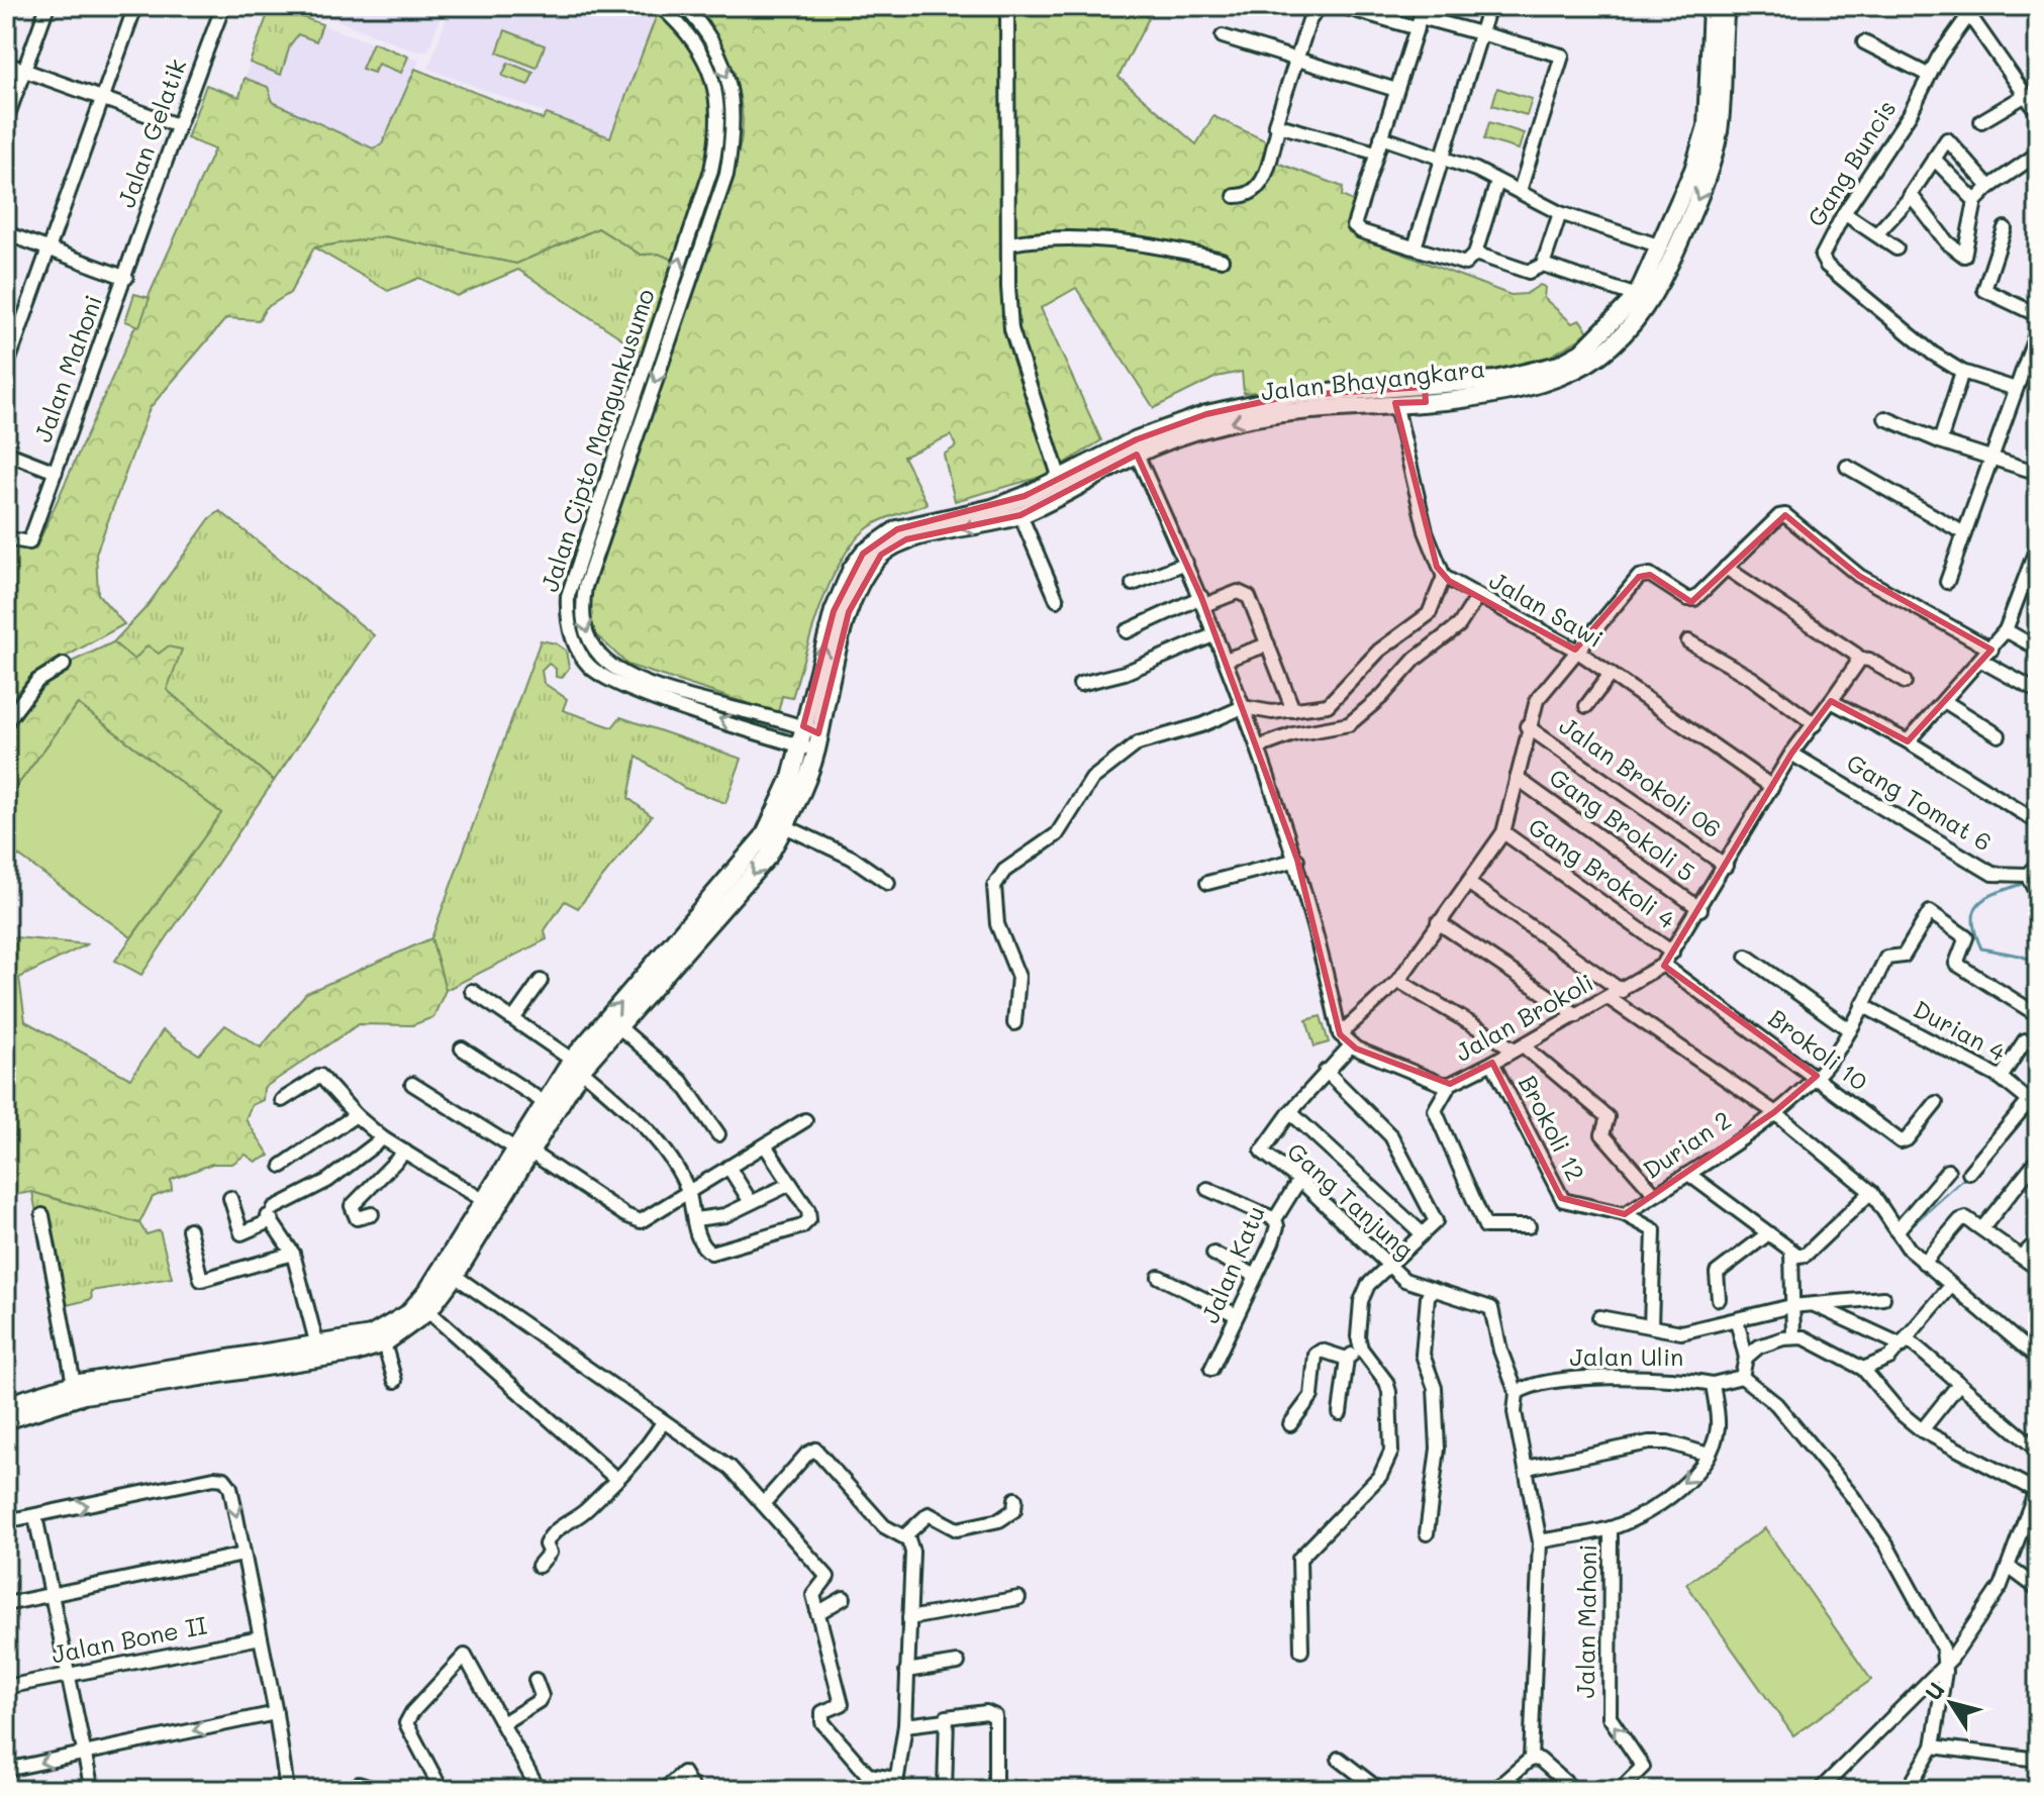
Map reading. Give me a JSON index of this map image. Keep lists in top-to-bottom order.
{
  "streets": {
    "main road": ["Jalan Bhayangkara"],
    "street": [
      "Jalan Gelatik",
      "Gang Buncis",
      "Jalan Mahoni",
      "Jalan Cipto Mangunkusumo",
      "Jalan Sawi",
      "Jalan Brokoli 06",
      "Gang Tomat 6",
      "Gang Brokoli 5",
      "Gang Brokoli 4",
      "Jalan Brokoli",
      "Durian 4",
      "Brokoli 10",
      "Brokoli 12",
      "Durian 2",
      "Gang Tanjung",
      "Jalan Katu",
      "Jalan Ulin",
      "Jalan Bone II"
    ]
  },
  "crossings": [
    ["Jalan Gelatik", "Jalan Mahoni"],
    ["Jalan Bhayangkara", "Jalan Cipto Mangunkusumo"],
    ["Jalan Sawi", "Jalan Brokoli"],
    ["Jalan Brokoli 06", "Jalan Brokoli"],
    ["Gang Tomat 6", "Jalan Brokoli"],
    ["Gang Brokoli 5", "Jalan Brokoli"],
    ["Gang Brokoli 4", "Jalan Brokoli"],
    ["Jalan Brokoli", "Brokoli 10"],
    ["Jalan Brokoli", "Brokoli 12"],
    ["Durian 4", "Durian 2"],
    ["Brokoli 10", "Durian 2"],
    ["Brokoli 12", "Durian 2"],
    ["Gang Tanjung", "Jalan Katu"]
  ],
  "north": "top left"
}
